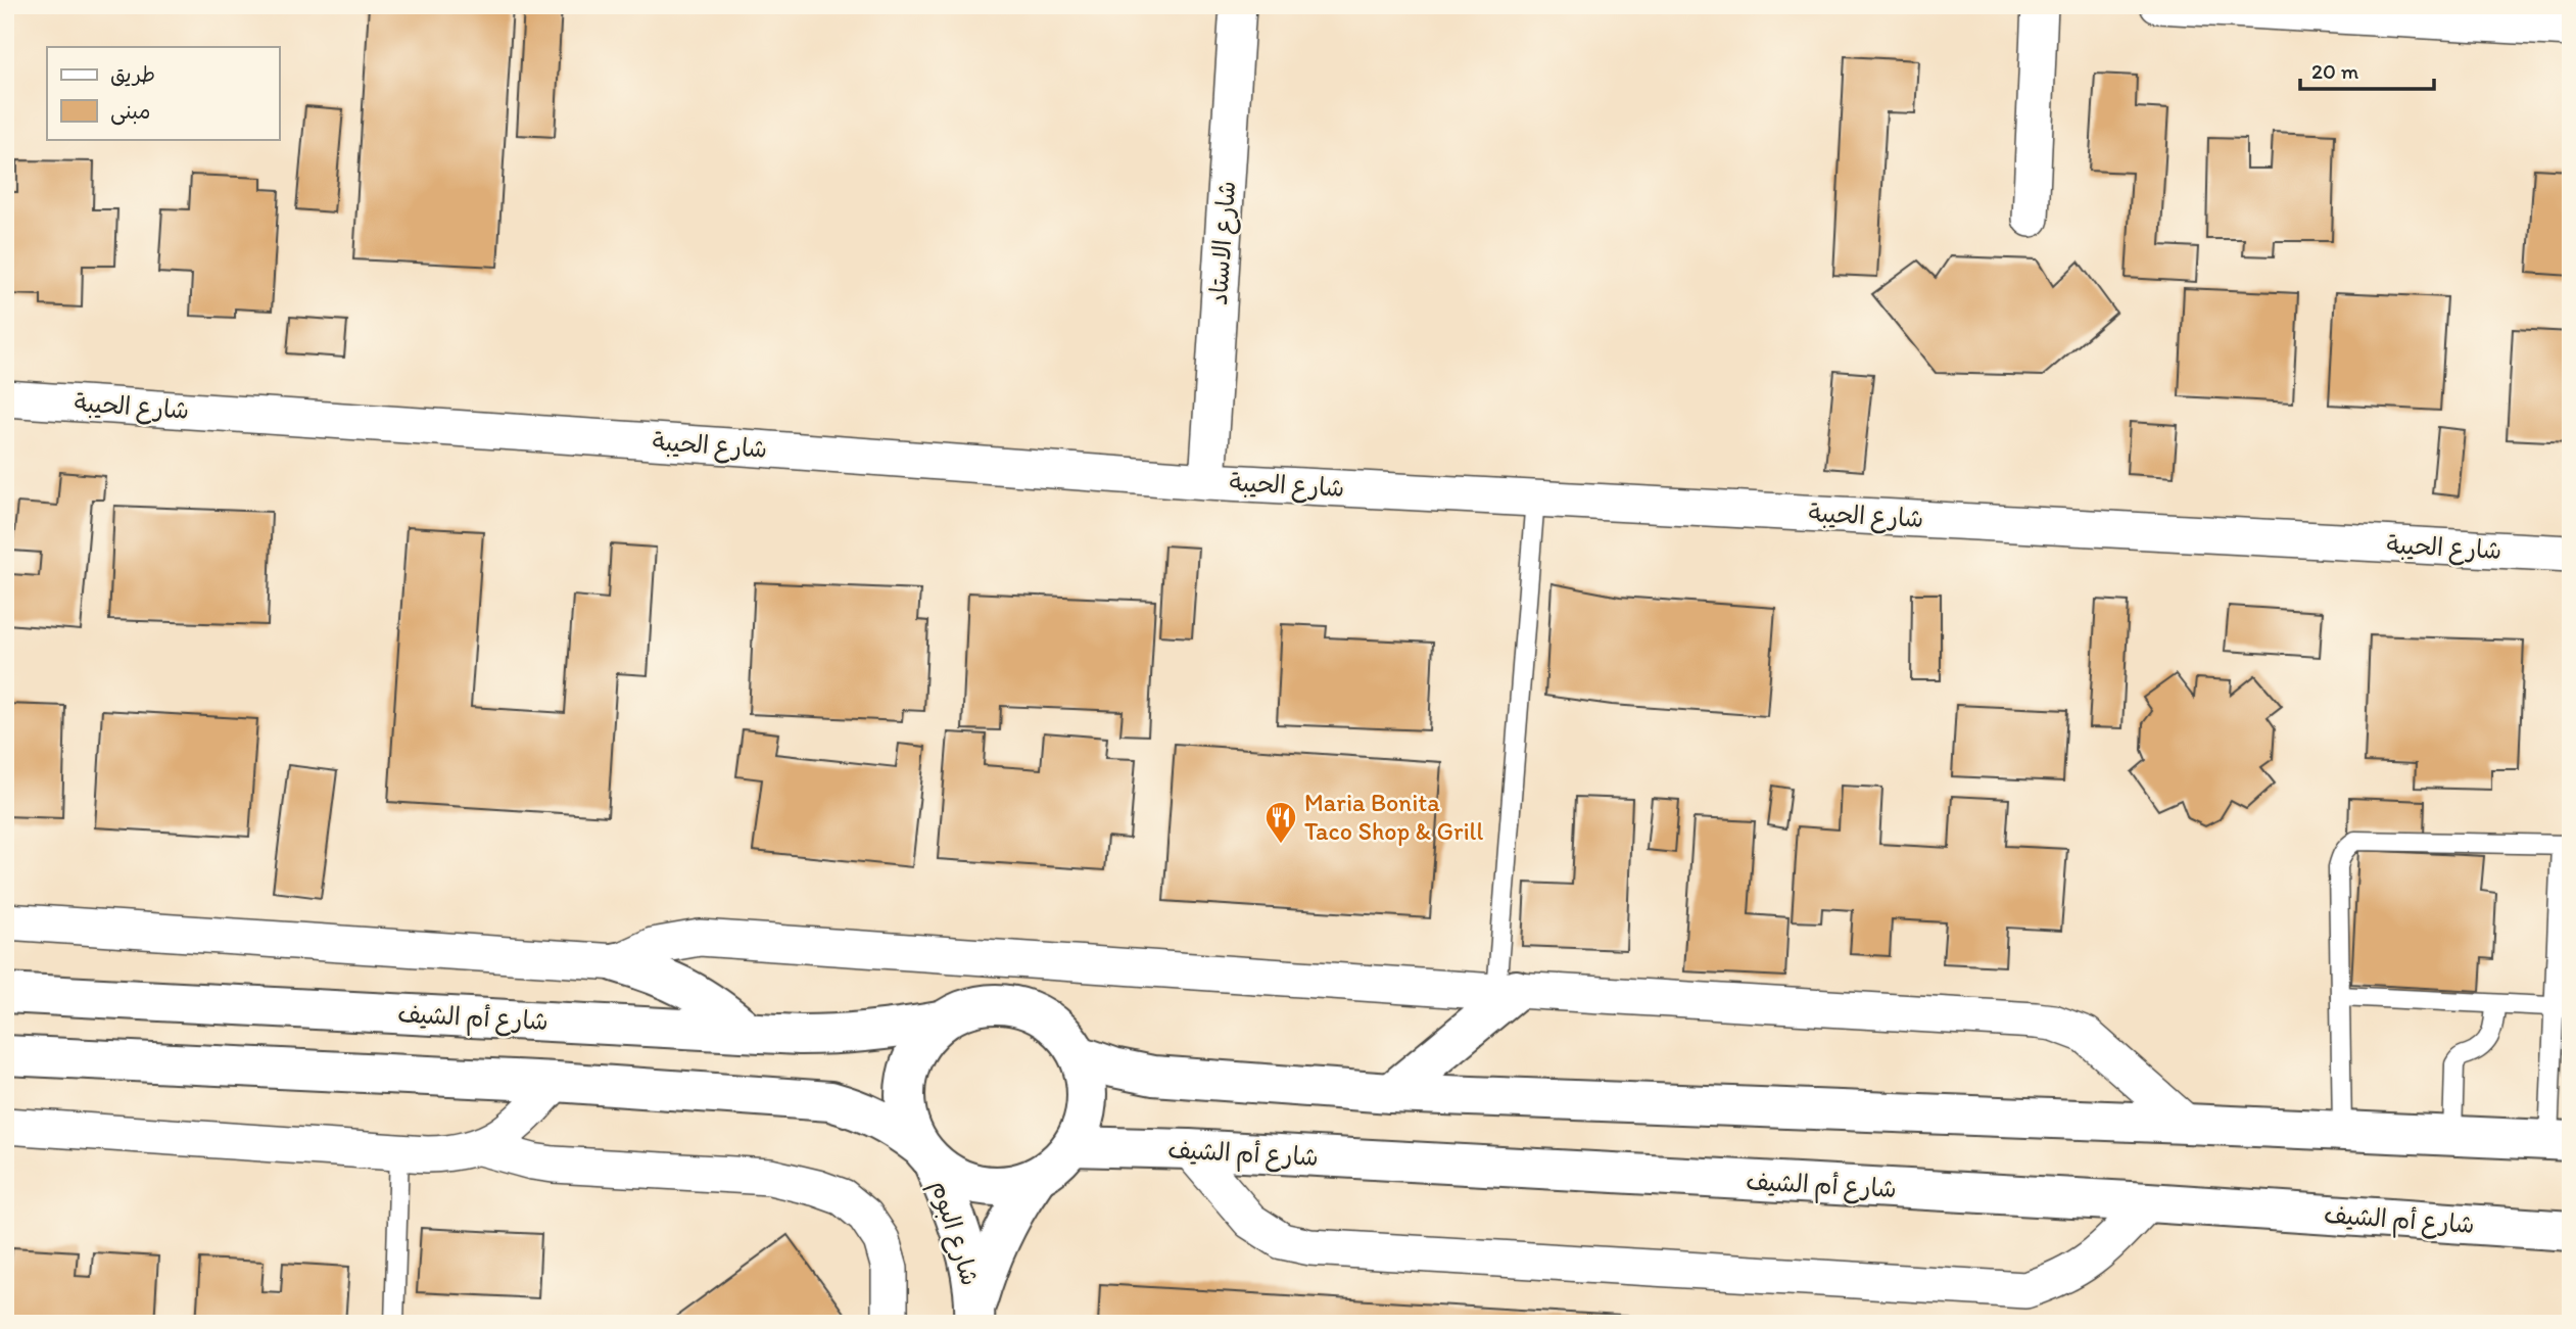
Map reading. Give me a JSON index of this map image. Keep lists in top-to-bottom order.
{
  "streets": {
    "main road": ["شارع أم الشيف", "شارع البوم"],
    "street": ["شارع الاستاد", "شارع الحيبة"]
  },
  "crossings": [
    ["شارع الاستاد", "شارع الحيبة"],
    ["شارع أم الشيف", "شارع البوم"]
  ],
  "places": {
    "restaurant": ["Maria Bonita Taco Shop & Grill"]
  },
  "legend": ["طريق", "مبنى"],
  "scale_bar": "20 m"
}
